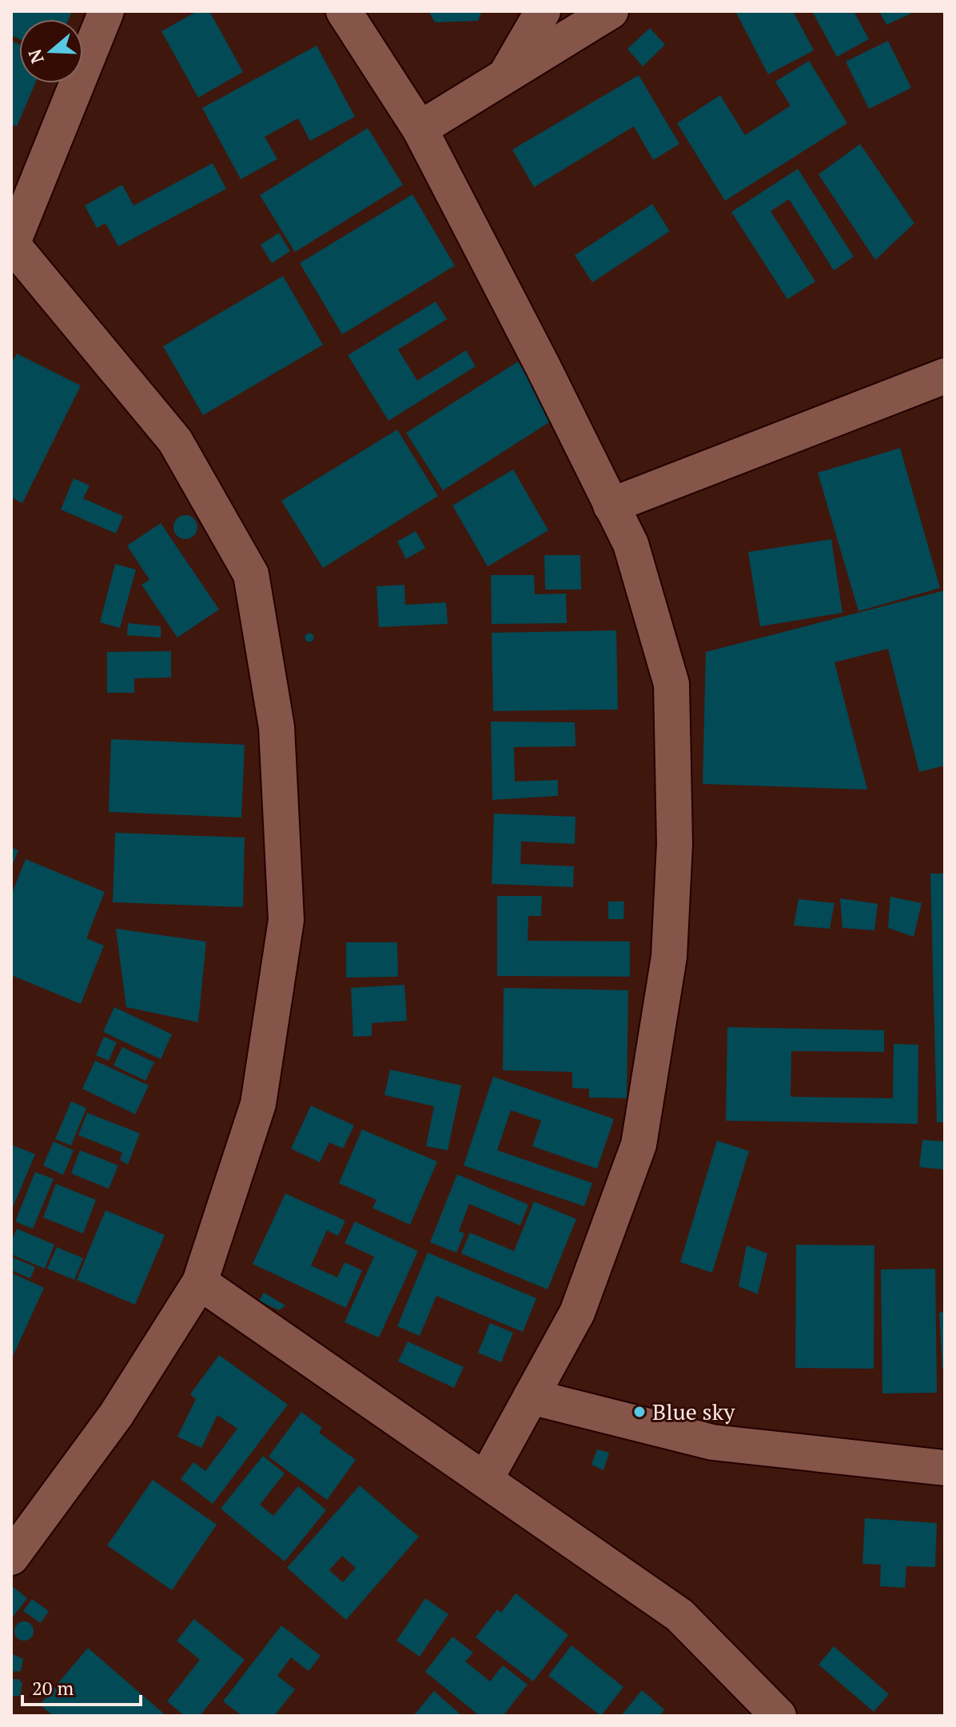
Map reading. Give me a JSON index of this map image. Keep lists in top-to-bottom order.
{
  "places": ["Blue sky"],
  "scale_bar": "20 m",
  "north": "left"
}
